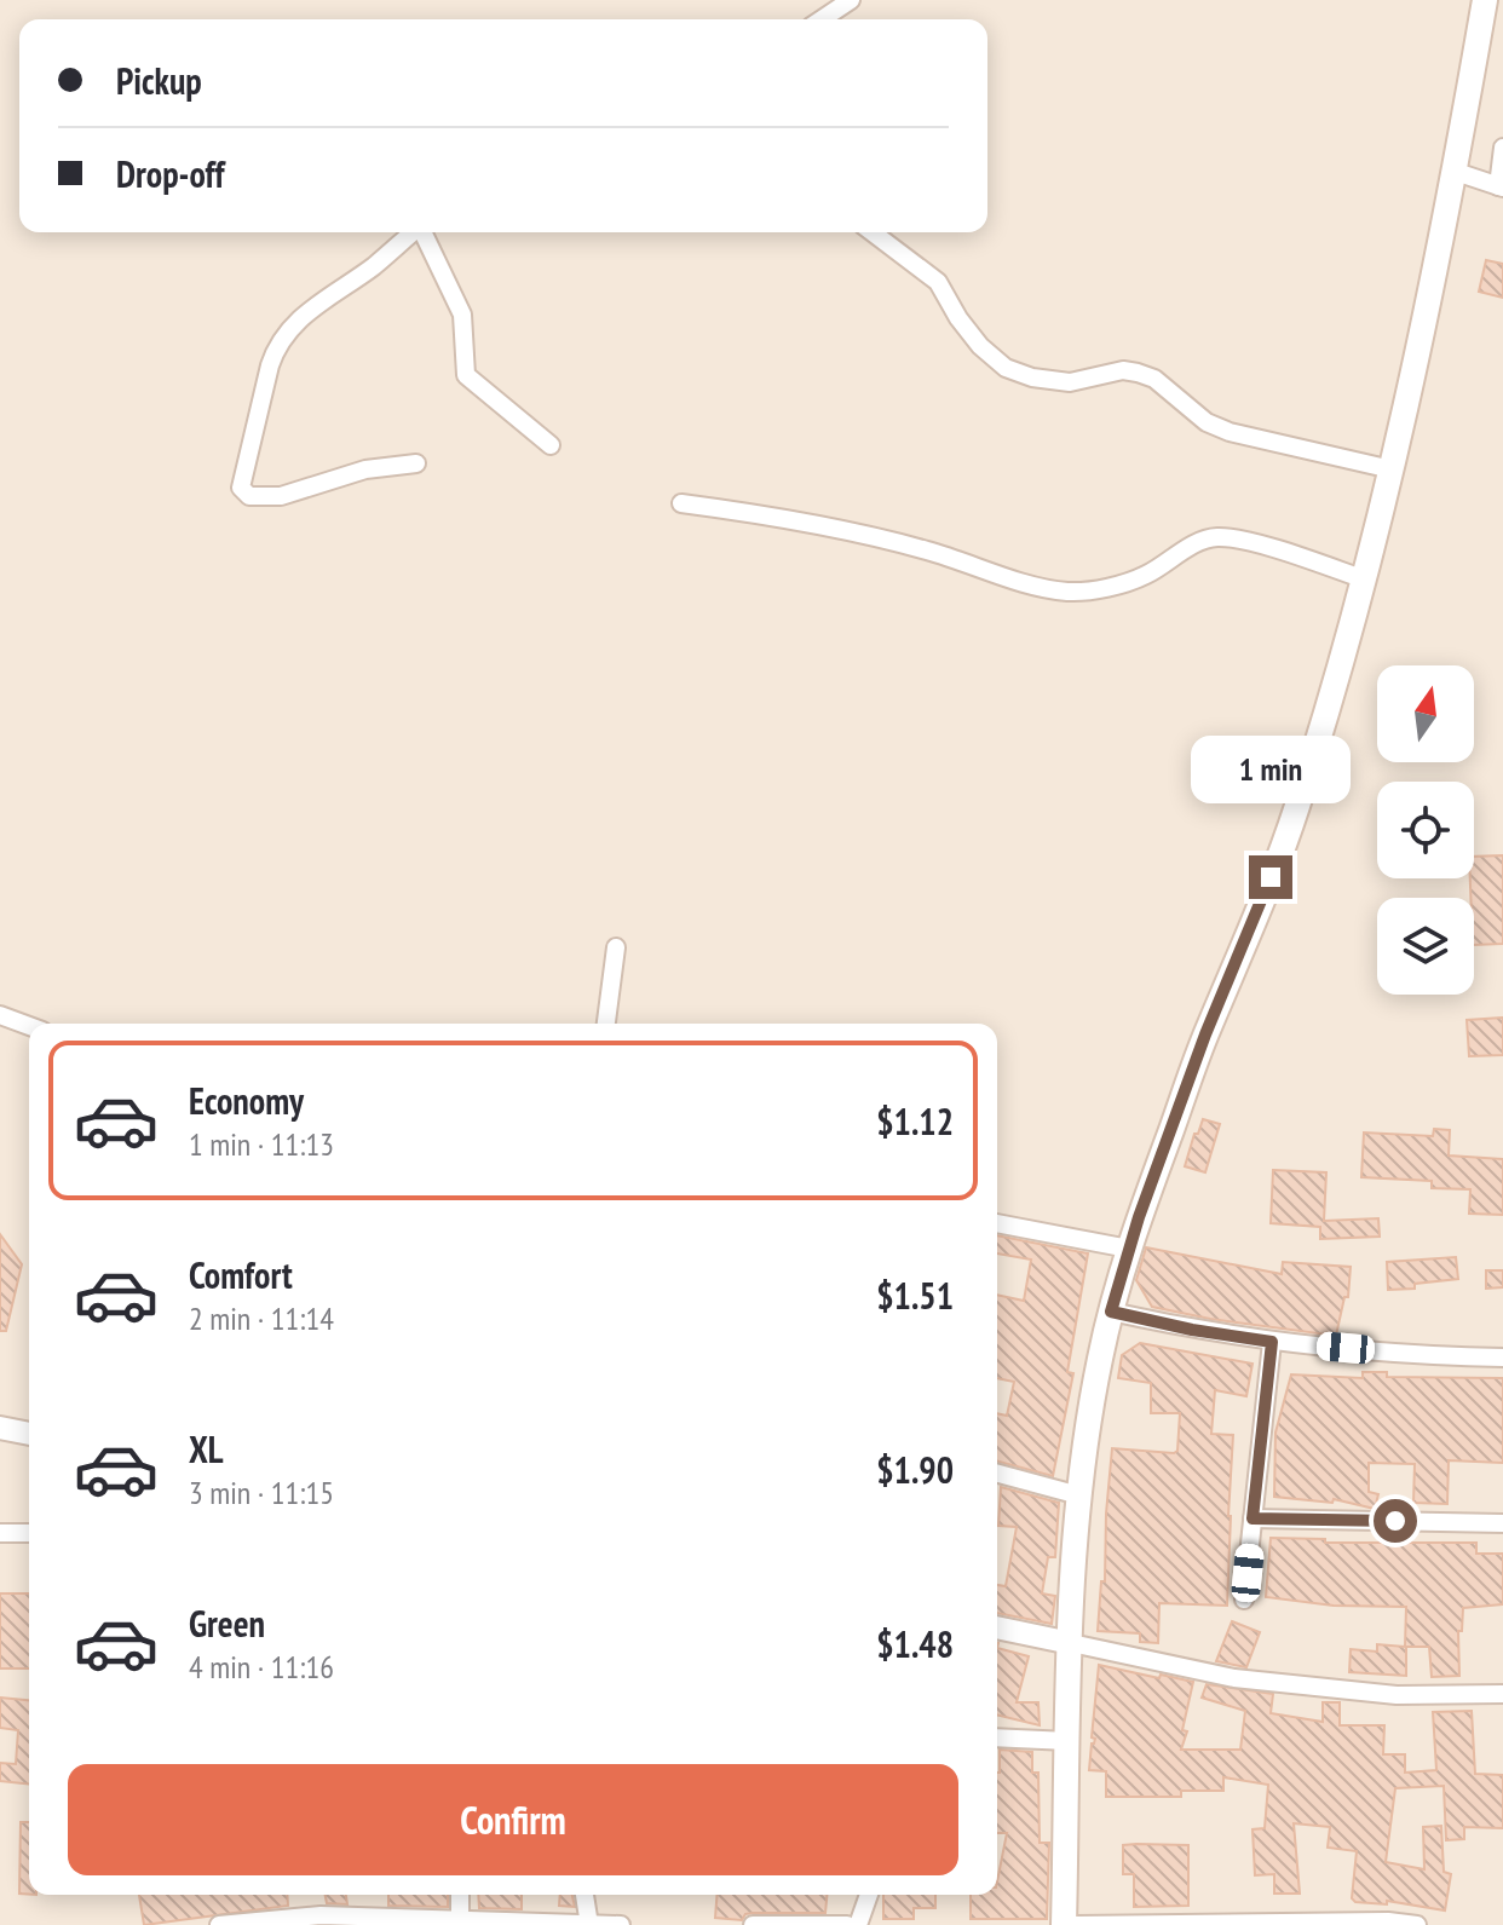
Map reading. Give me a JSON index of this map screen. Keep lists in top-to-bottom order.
{
  "north": "top",
  "page": {
    "banner": ["Pickup", "Drop-off"],
    "bubble": "1 min",
    "list": [
      {
        "name": "Economy",
        "note": "1 min · 11:13",
        "value": "$1.12"
      },
      {
        "name": "Comfort",
        "note": "2 min · 11:14",
        "value": "$1.51"
      },
      {
        "name": "XL",
        "note": "3 min · 11:15",
        "value": "$1.90"
      },
      {
        "name": "Green",
        "note": "4 min · 11:16",
        "value": "$1.48"
      }
    ],
    "buttons": "Confirm"
  }
}
